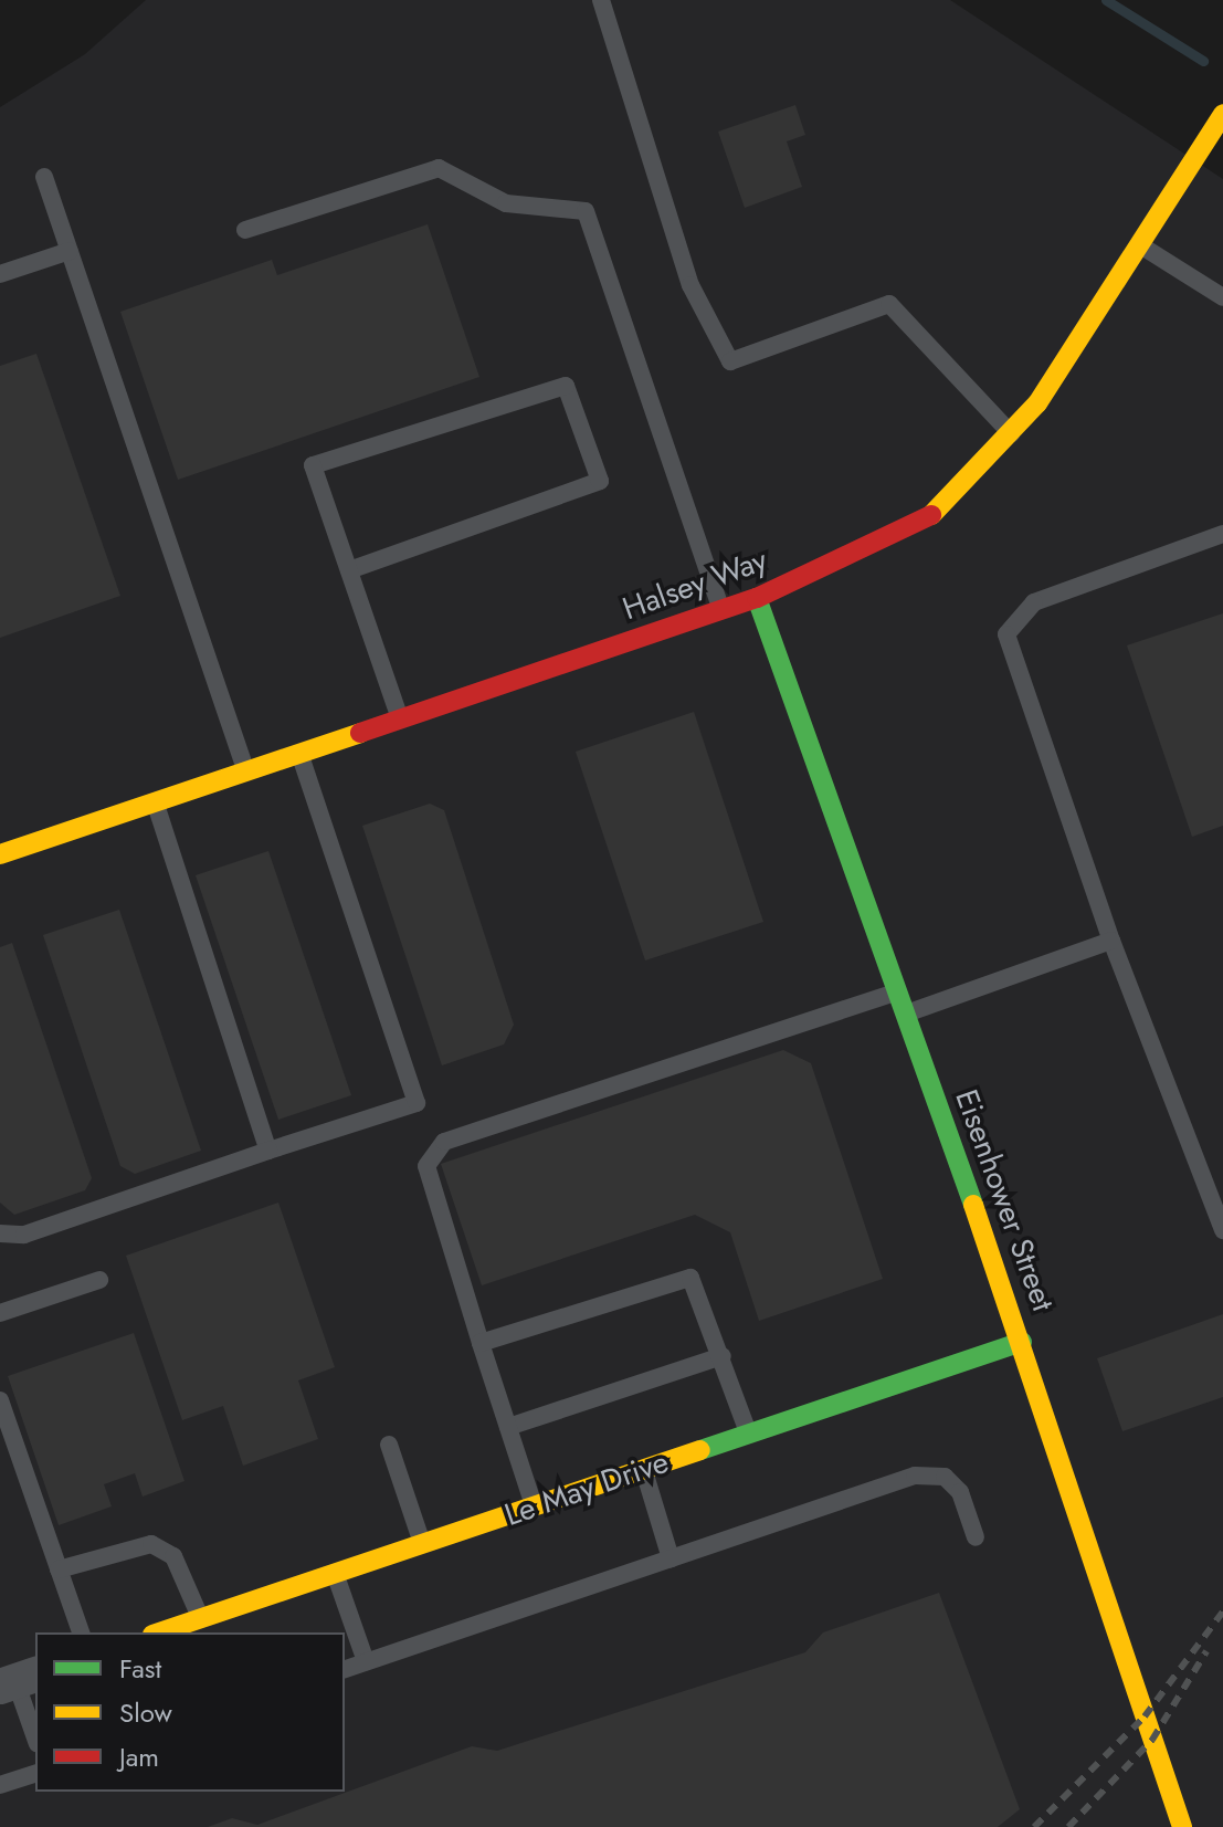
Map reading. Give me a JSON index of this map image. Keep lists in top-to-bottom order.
{
  "streets": {
    "street": ["Halsey Way", "Eisenhower Street", "Le May Drive"]
  },
  "crossings": [
    ["Halsey Way", "Eisenhower Street"],
    ["Eisenhower Street", "Le May Drive"]
  ],
  "legend": ["Fast", "Slow", "Jam"]
}
